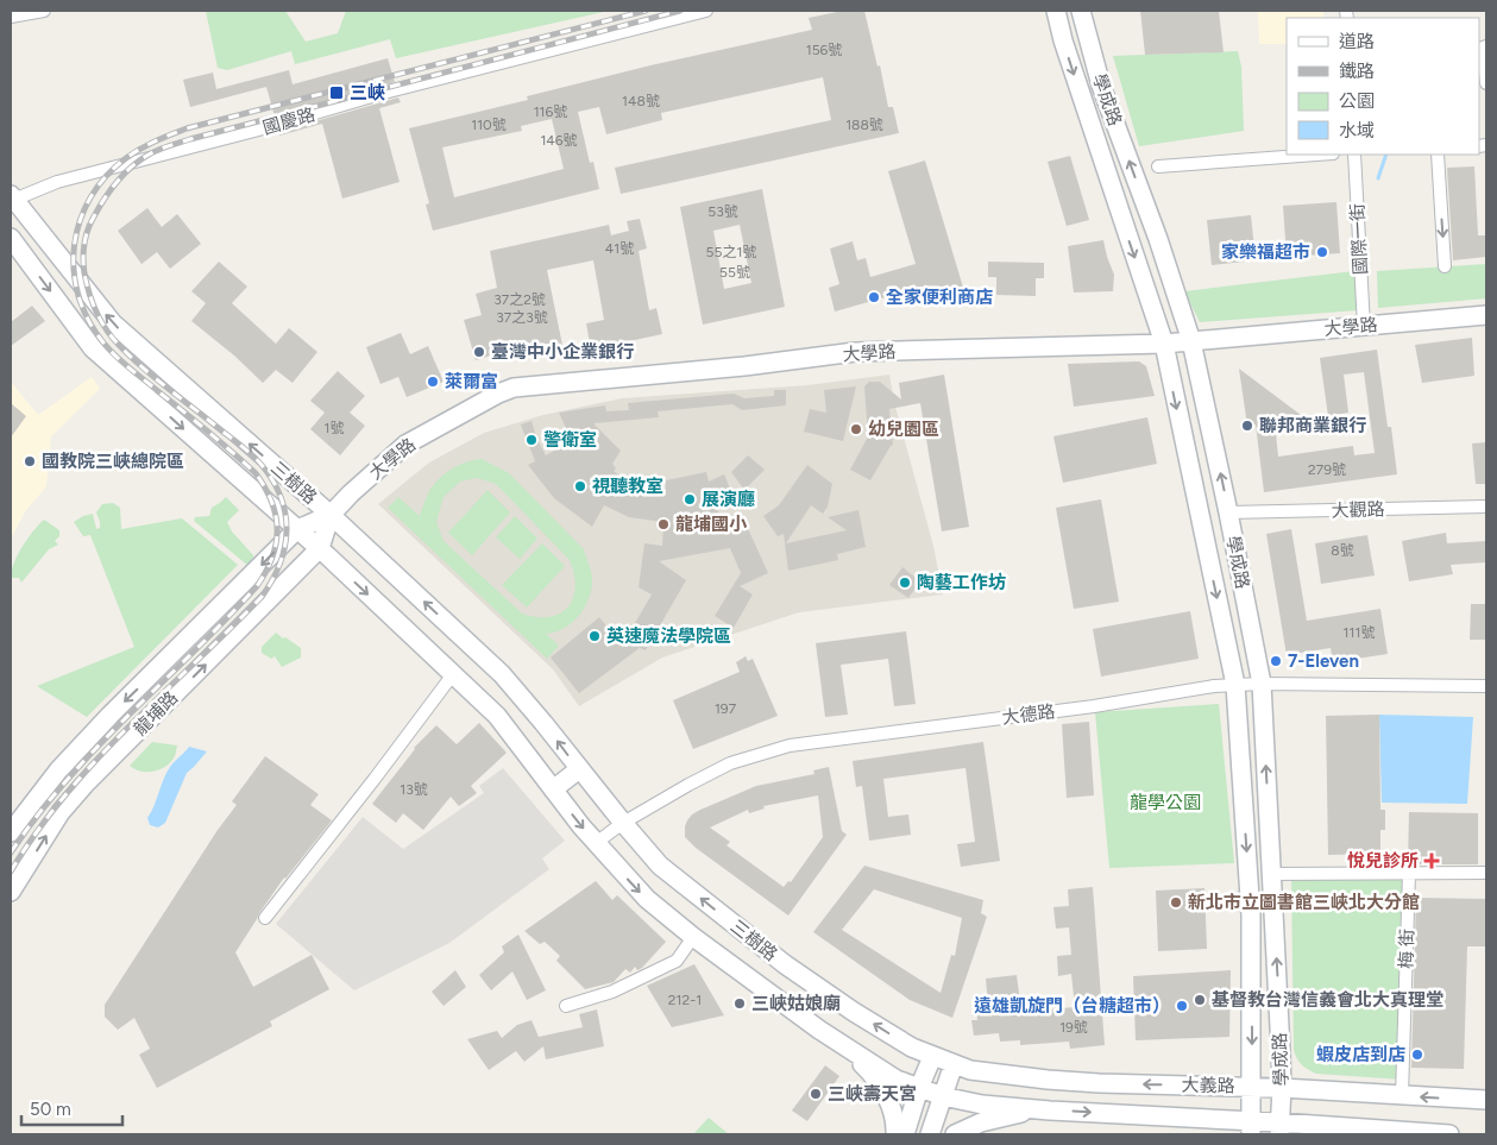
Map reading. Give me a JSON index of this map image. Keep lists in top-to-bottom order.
{
  "streets": {
    "street": [
      "學成路",
      "國慶路",
      "國際一街",
      "大學路",
      "三樹路",
      "大觀路",
      "龍埔路",
      "大德路",
      "梅 街",
      "大義路"
    ]
  },
  "crossings": [
    ["學成路", "大學路"],
    ["學成路", "大觀路"],
    ["學成路", "大德路"],
    ["學成路", "大義路"],
    ["國慶路", "三樹路"],
    ["國際一街", "大學路"],
    ["大學路", "三樹路"],
    ["大學路", "龍埔路"],
    ["三樹路", "龍埔路"],
    ["三樹路", "大德路"],
    ["三樹路", "大義路"],
    ["梅 街", "大義路"]
  ],
  "parks": ["龍學公園"],
  "places": {
    "transit": ["三峽"],
    "other": [
      "家樂福超市",
      "全家便利商店",
      "臺灣中小企業銀行",
      "萊爾富",
      "聯邦商業銀行",
      "幼兒園區",
      "警衛室",
      "國教院三峽總院區",
      "視聽教室",
      "展演廳",
      "龍埔國小",
      "陶藝工作坊",
      "英速魔法學院區",
      "7-Eleven",
      "新北市立圖書館三峽北大分館",
      "基督教台灣信義會北大真理堂",
      "三峽姑娘廟",
      "遠雄凱旋門（台糖超市）",
      "蝦皮店到店",
      "三峽壽天宮"
    ],
    "health": ["悅兒診所"]
  },
  "house_numbers": [
    "156號",
    "148號",
    "116號",
    "110號",
    "188號",
    "146號",
    "53號",
    "41號",
    "55之1號",
    "55號",
    "37之2號",
    "37之3號",
    "1號",
    "279號",
    "8號",
    "111號",
    "197",
    "13號",
    "212-1",
    "19號"
  ],
  "legend": [
    "道路",
    "鐵路",
    "公園",
    "水域"
  ],
  "scale_bar": "50 m"
}
